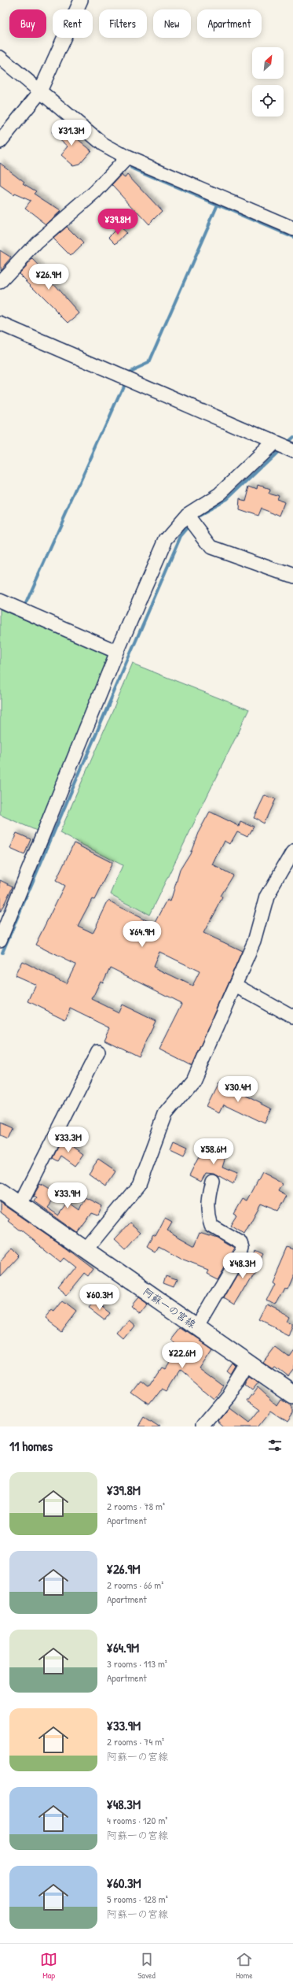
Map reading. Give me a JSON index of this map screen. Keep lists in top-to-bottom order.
{
  "streets": {
    "main road": ["阿蘇一の宮線"]
  },
  "north": "top right",
  "page": {
    "chip": [
      "Buy",
      "Rent",
      "Filters",
      "New",
      "Apartment"
    ],
    "price": [
      "¥31.3M",
      "¥39.8M",
      "¥26.9M",
      "¥64.9M",
      "¥30.4M",
      "¥33.3M",
      "¥58.6M",
      "¥33.9M",
      "¥48.3M",
      "¥60.3M",
      "¥22.6M"
    ],
    "heading": "11 homes",
    "list": [
      {
        "name": "¥39.8M",
        "note": "2 rooms · 78 m² · Apartment"
      },
      {
        "name": "¥26.9M",
        "note": "2 rooms · 66 m² · Apartment"
      },
      {
        "name": "¥64.9M",
        "note": "3 rooms · 113 m² · Apartment"
      },
      {
        "name": "¥33.9M",
        "note": "2 rooms · 74 m² · 阿蘇一の宮線"
      },
      {
        "name": "¥48.3M",
        "note": "4 rooms · 120 m² · 阿蘇一の宮線"
      },
      {
        "name": "¥60.3M",
        "note": "5 rooms · 128 m² · 阿蘇一の宮線"
      }
    ],
    "tabs": ["Map", "Saved", "Home"]
  }
}
